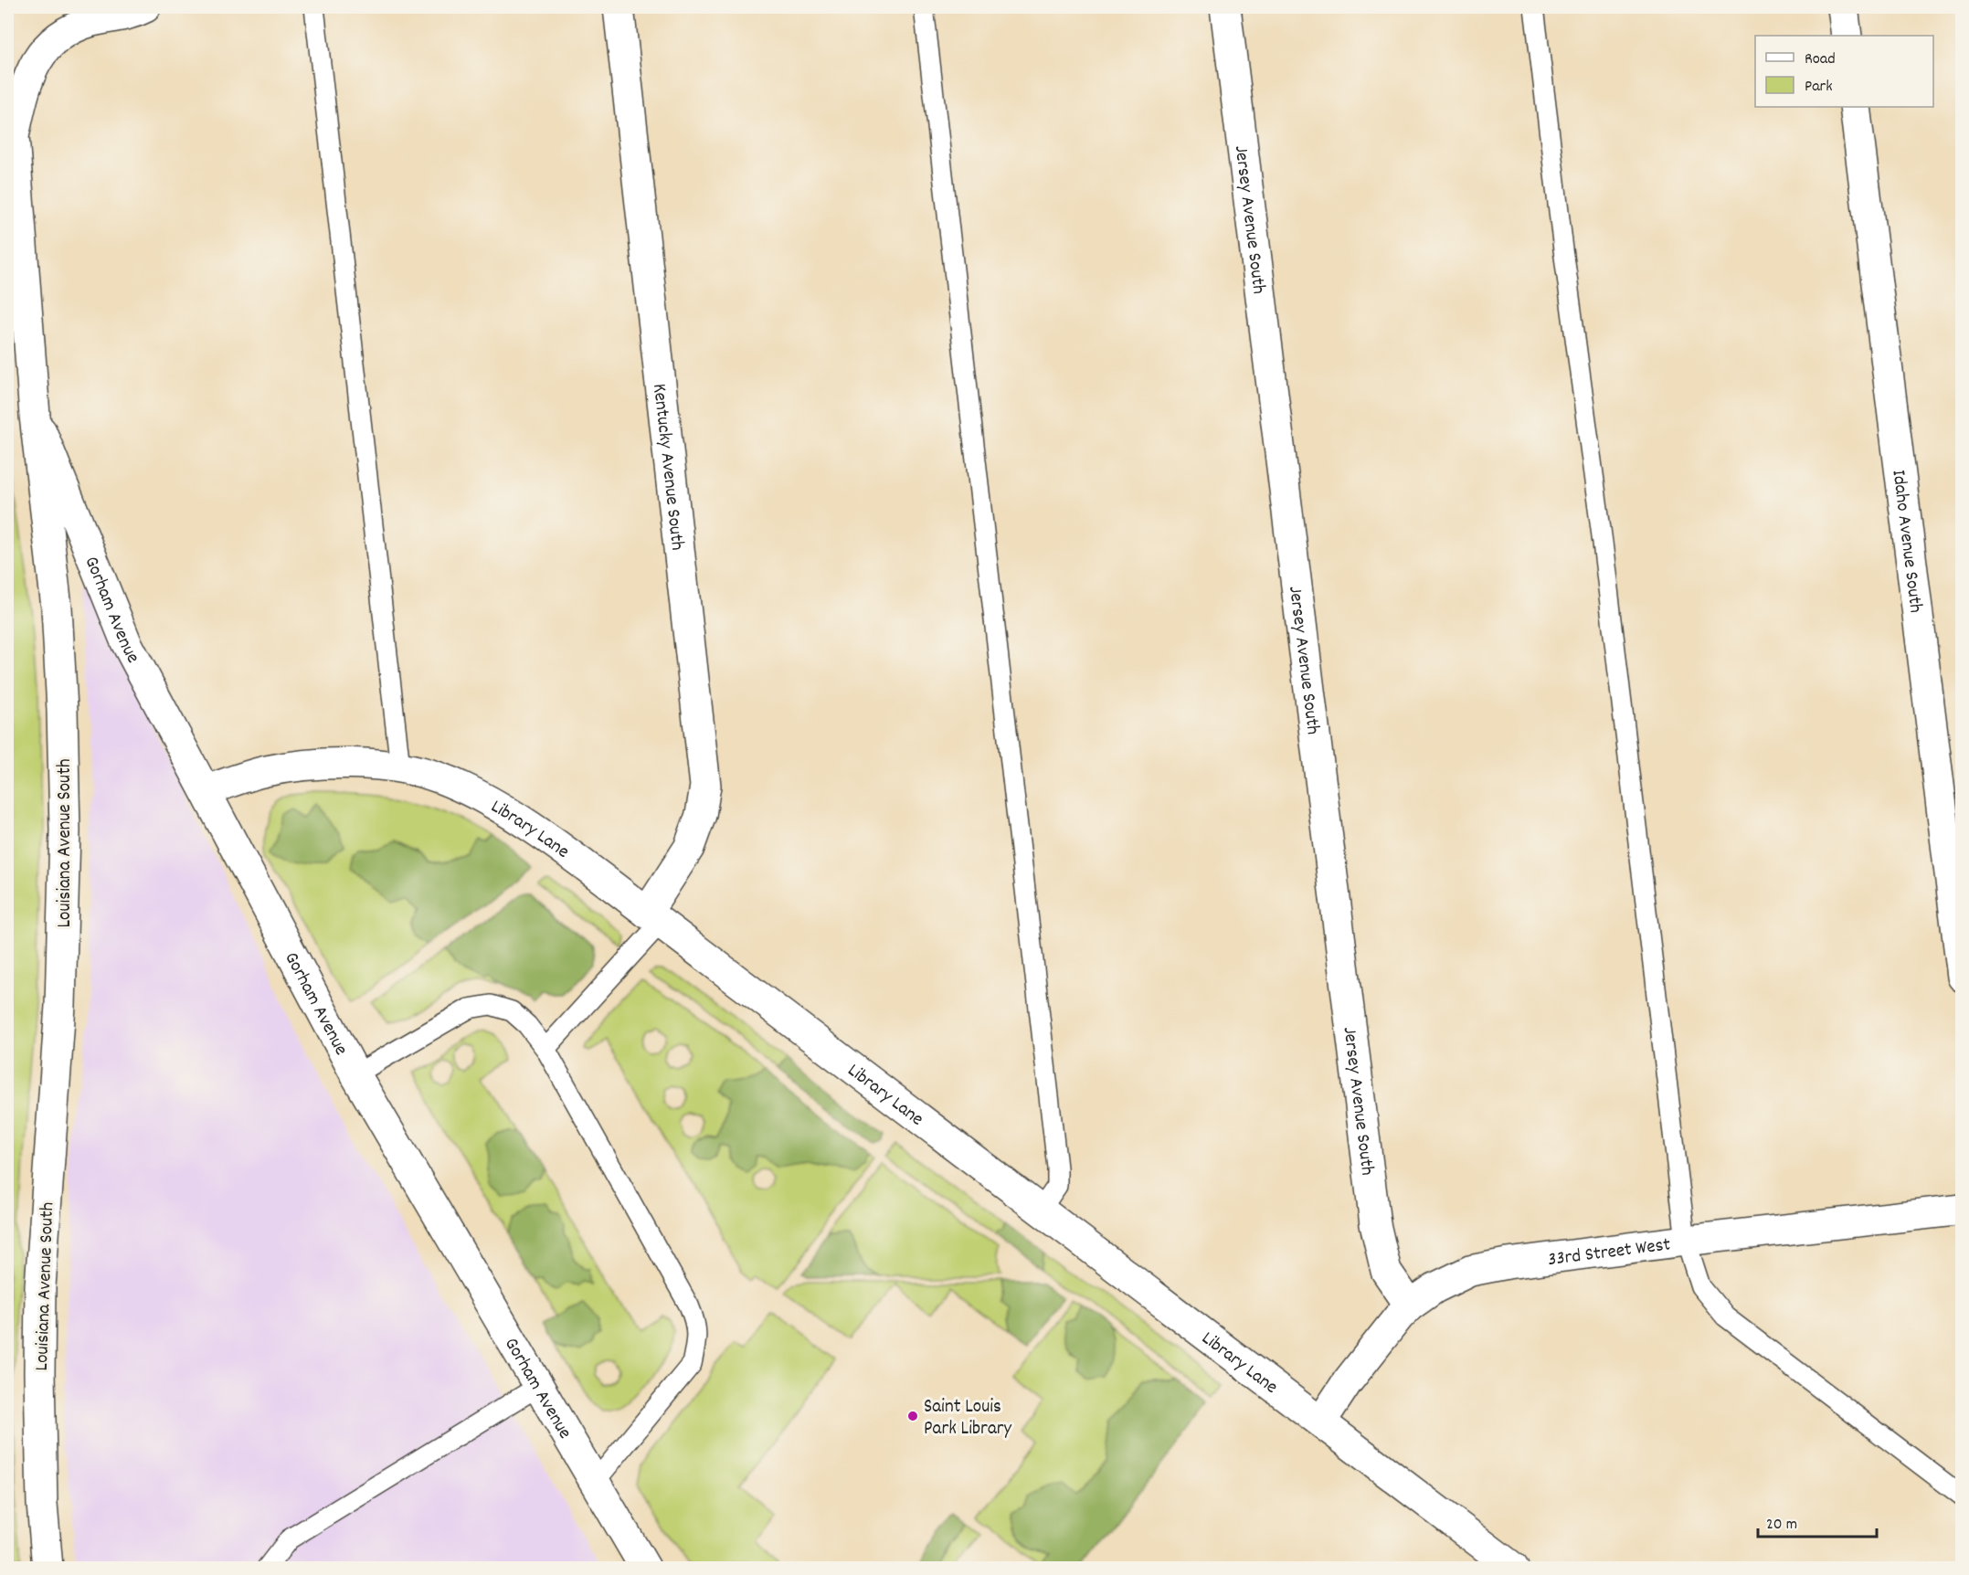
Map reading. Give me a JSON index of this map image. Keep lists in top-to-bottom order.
{
  "streets": {
    "street": [
      "Jersey Avenue South",
      "Kentucky Avenue South",
      "Idaho Avenue South",
      "Gorham Avenue",
      "Library Lane",
      "Louisiana Avenue South",
      "33rd Street West"
    ]
  },
  "crossings": [
    ["Jersey Avenue South", "33rd Street West"],
    ["Kentucky Avenue South", "Library Lane"],
    ["Gorham Avenue", "Library Lane"],
    ["Gorham Avenue", "Louisiana Avenue South"],
    ["Library Lane", "33rd Street West"]
  ],
  "places": ["Saint Louis Park Library"],
  "legend": ["Road", "Park"],
  "scale_bar": "20 m"
}
